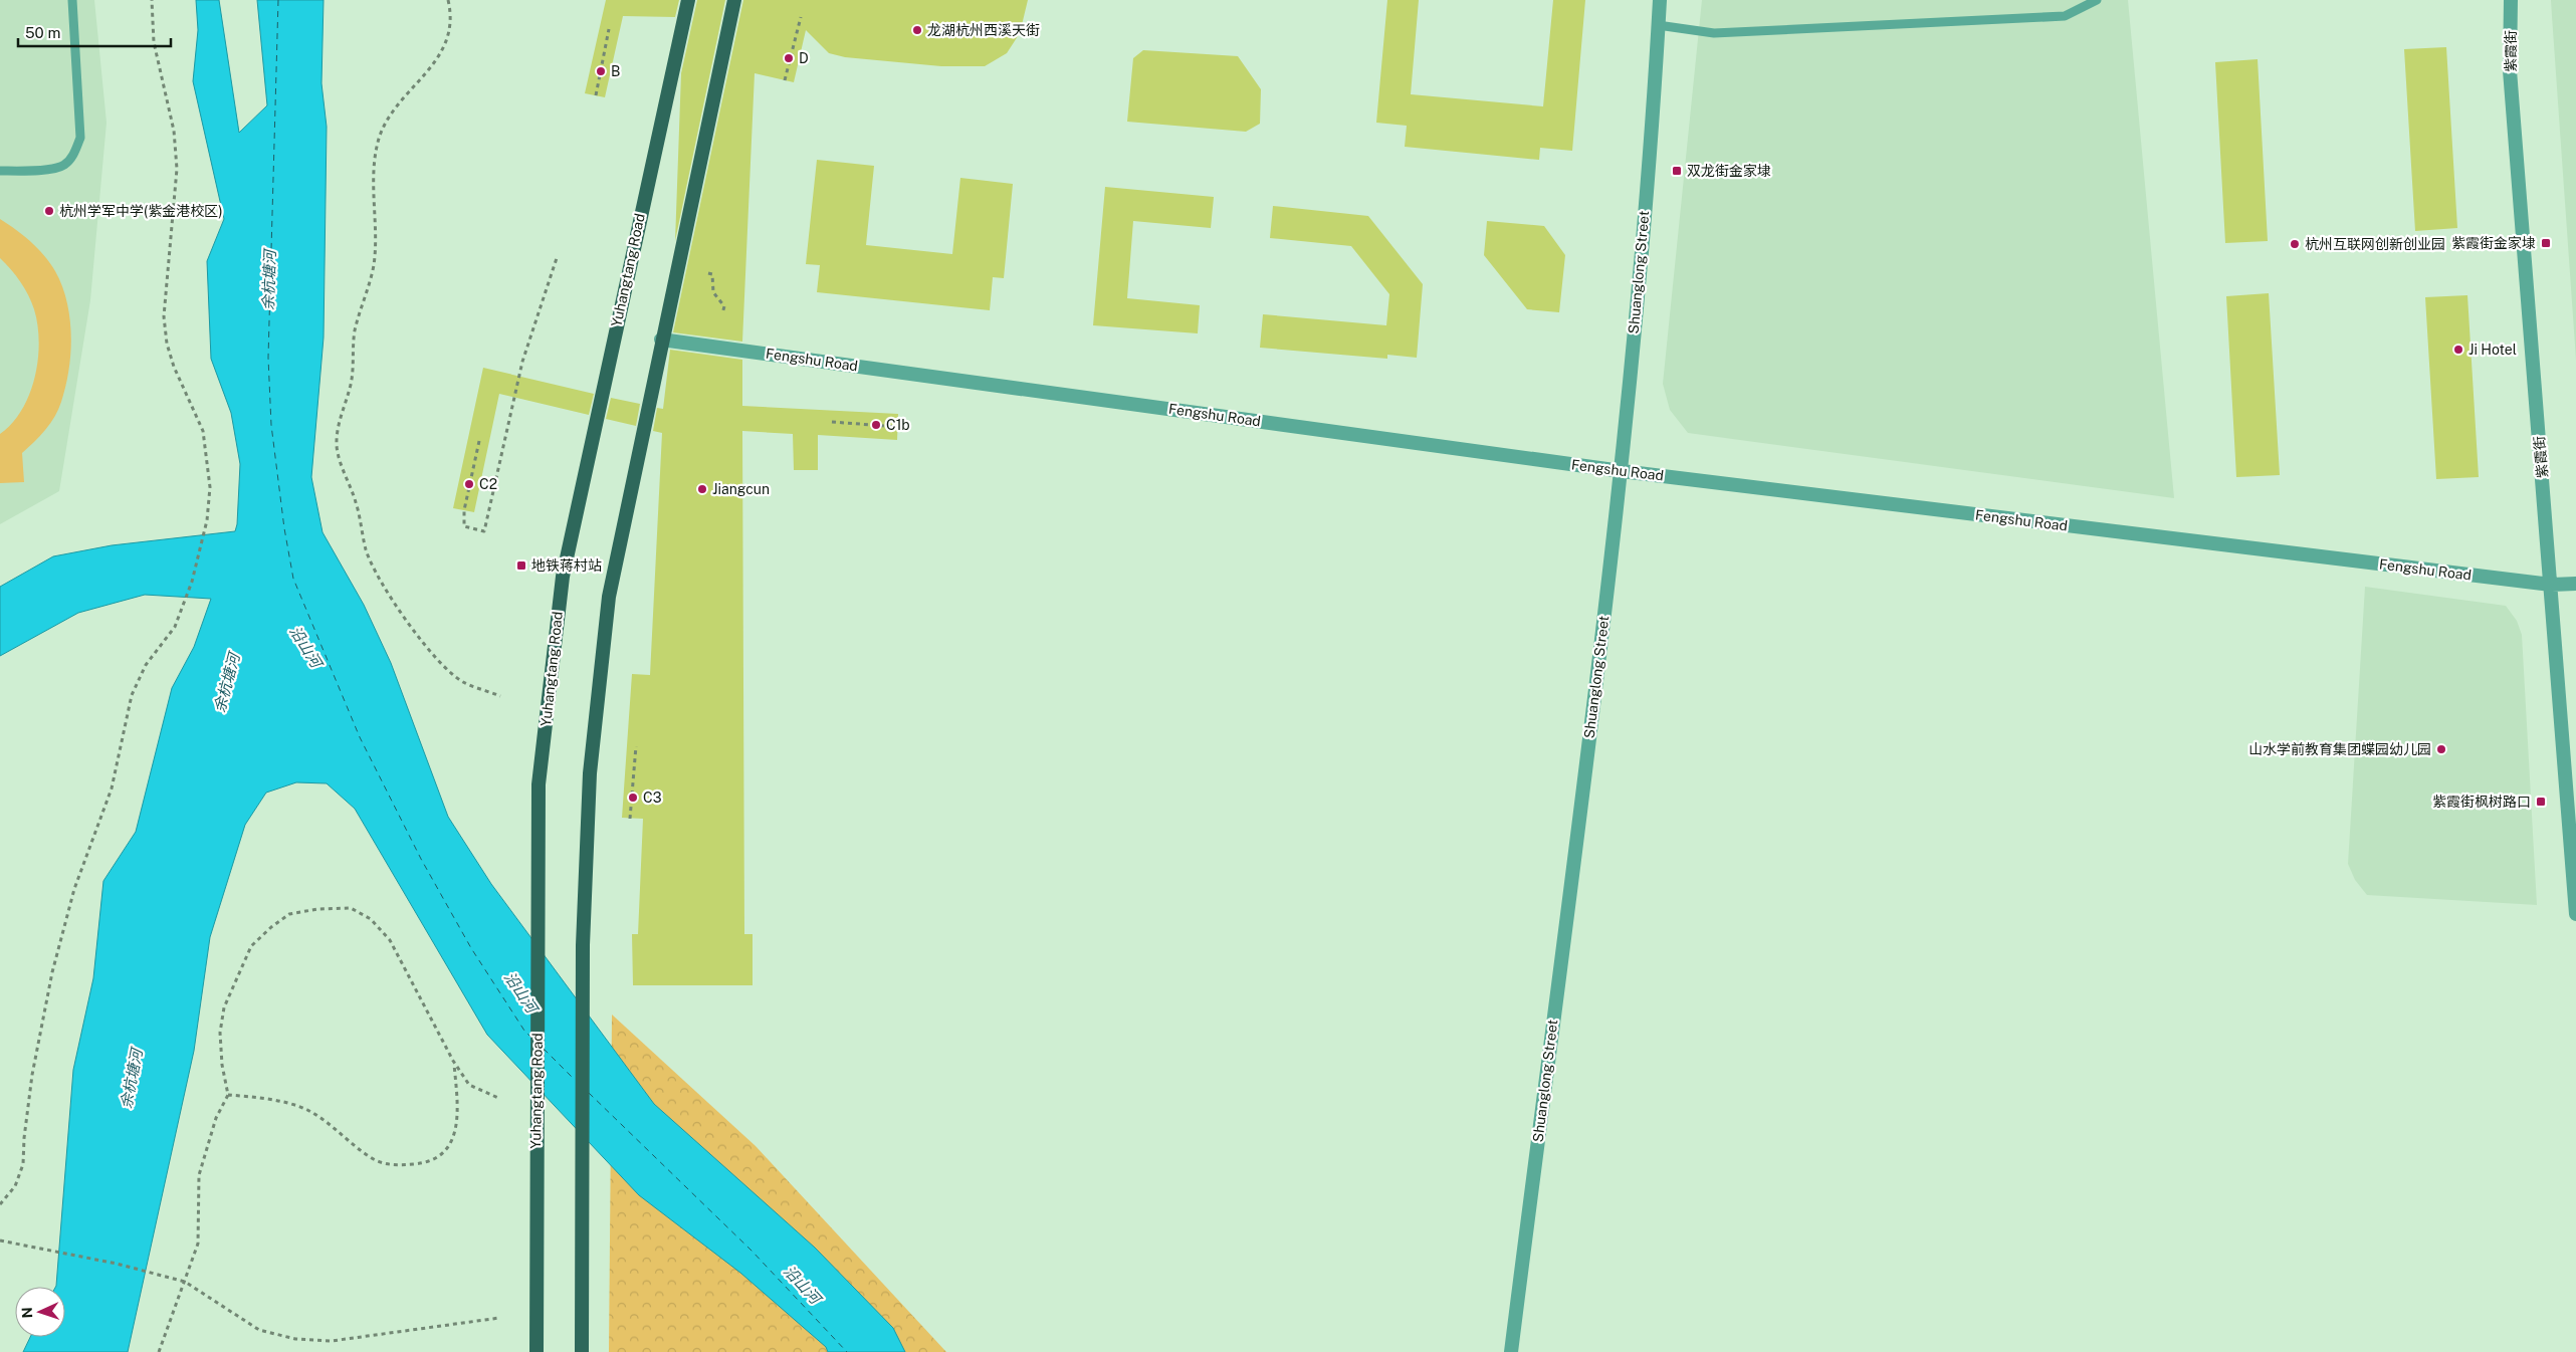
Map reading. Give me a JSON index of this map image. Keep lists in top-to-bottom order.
{
  "streets": {
    "main road": ["Yuhangtang Road"],
    "street": ["紫霞街", "Shuanglong Street", "Fengshu Road"]
  },
  "crossings": [
    ["紫霞街", "Fengshu Road"],
    ["Shuanglong Street", "Fengshu Road"]
  ],
  "water": ["余杭塘河", "沿山河"],
  "places": {
    "other": [
      "龙湖杭州西溪天街",
      "D",
      "B",
      "杭州学军中学(紫金港校区)",
      "杭州互联网创新创业园",
      "Ji Hotel",
      "C1b",
      "C2",
      "Jiangcun",
      "山水学前教育集团蝶园幼儿园",
      "C3"
    ],
    "transit": [
      "双龙街金家埭",
      "紫霞街金家埭",
      "地铁蒋村站",
      "紫霞街枫树路口"
    ]
  },
  "scale_bar": "50 m",
  "north": "left"
}
